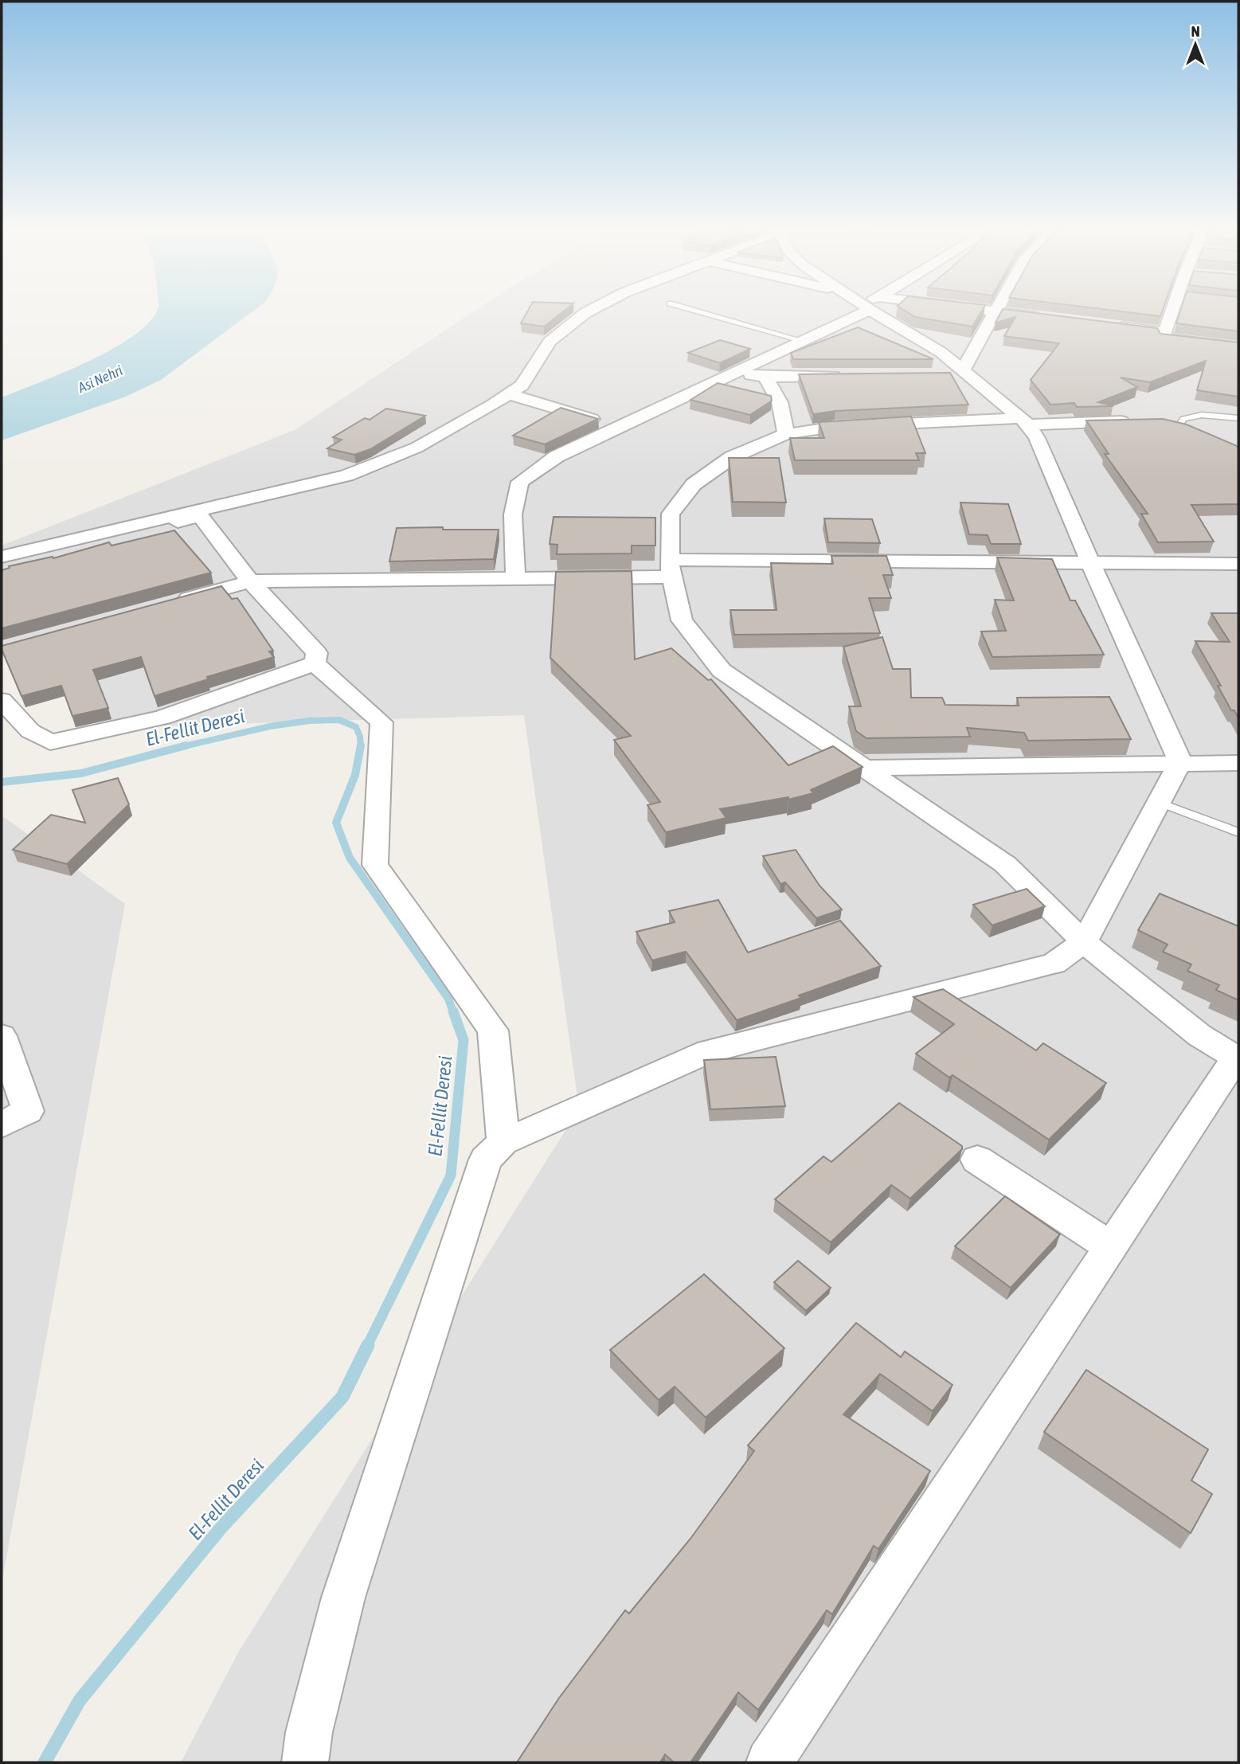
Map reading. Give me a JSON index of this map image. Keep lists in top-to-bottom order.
{
  "water": ["Asi Nehri", "El-Fellit Deresi"],
  "north": "top"
}
